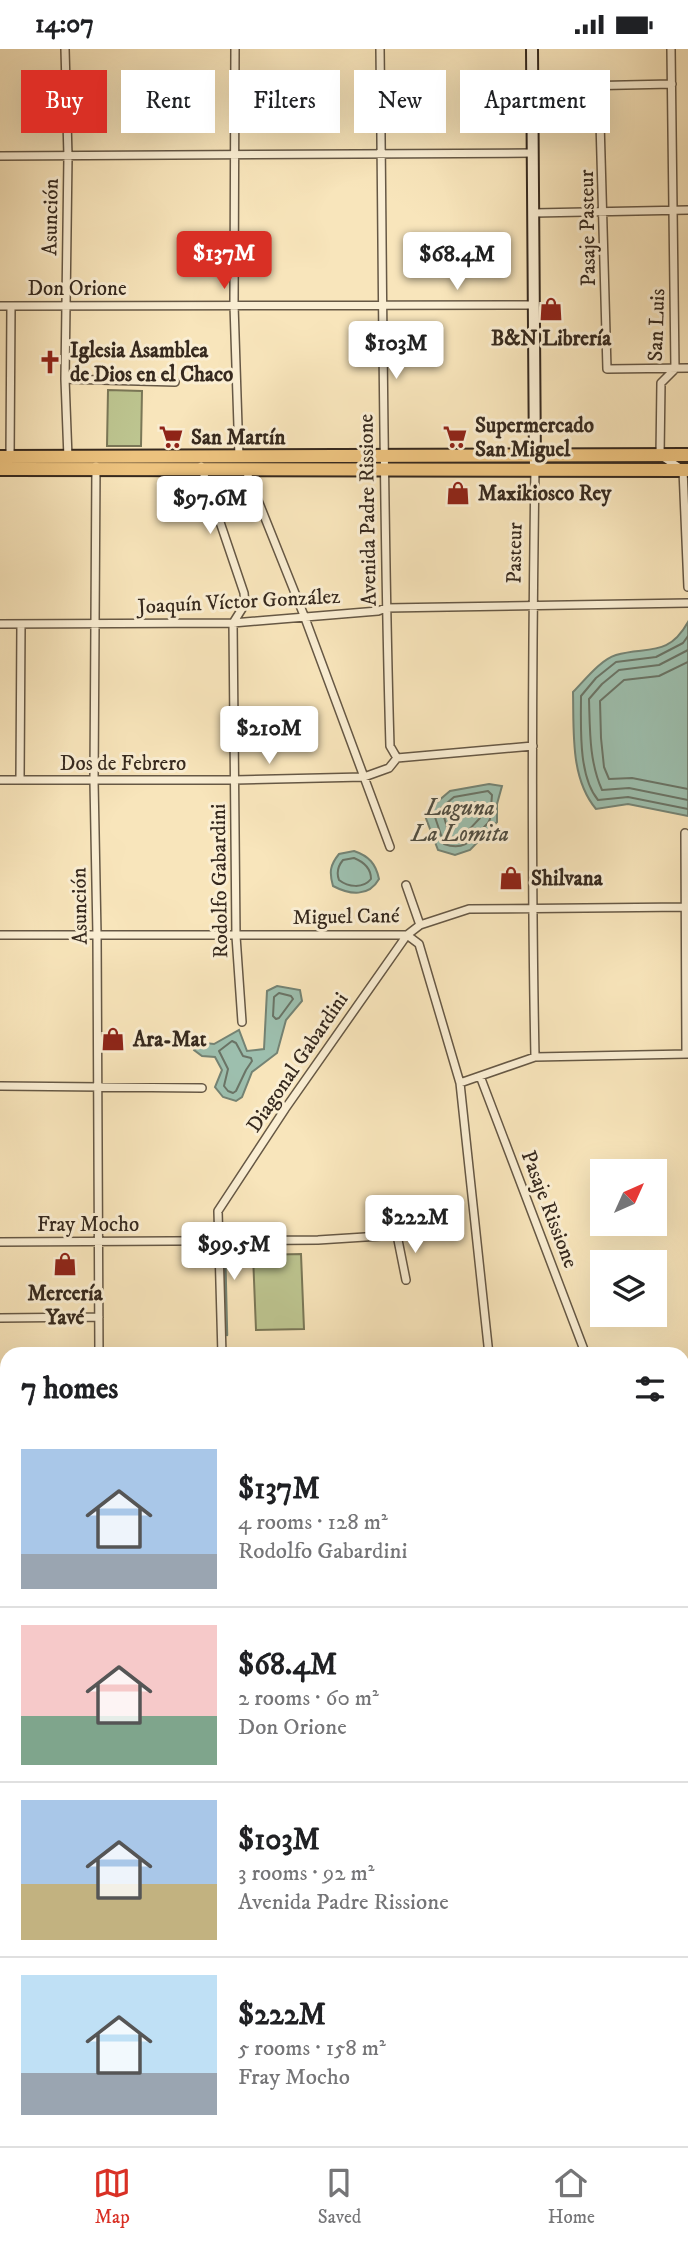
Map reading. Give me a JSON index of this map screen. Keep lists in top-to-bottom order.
{
  "streets": {
    "street": [
      "Asunción",
      "Pasaje Pasteur",
      "Don Orione",
      "San Luis",
      "Avenida Padre Rissione",
      "Pasteur",
      "Joaquín Víctor González",
      "Dos de Febrero",
      "Rodolfo Gabardini",
      "Miguel Cané",
      "Diagonal Gabardini",
      "Pasaje Rissione",
      "Fray Mocho"
    ]
  },
  "crossings": [
    ["Asunción", "Don Orione"],
    ["Asunción", "Joaquín Víctor González"],
    ["Asunción", "Dos de Febrero"],
    ["Asunción", "Miguel Cané"],
    ["Asunción", "Fray Mocho"],
    ["Pasaje Pasteur", "San Luis"],
    ["Don Orione", "Avenida Padre Rissione"],
    ["Don Orione", "Pasteur"],
    ["Avenida Padre Rissione", "Joaquín Víctor González"],
    ["Avenida Padre Rissione", "Dos de Febrero"],
    ["Pasteur", "Joaquín Víctor González"],
    ["Pasteur", "Dos de Febrero"],
    ["Pasteur", "Miguel Cané"],
    ["Joaquín Víctor González", "Rodolfo Gabardini"],
    ["Dos de Febrero", "Rodolfo Gabardini"],
    ["Rodolfo Gabardini", "Miguel Cané"],
    ["Miguel Cané", "Diagonal Gabardini"],
    ["Diagonal Gabardini", "Fray Mocho"]
  ],
  "water": ["Laguna La Lomita"],
  "places": {
    "shop": [
      "B&N Librería",
      "Maxikiosco Rey",
      "Shilvana",
      "Ara-Mat",
      "Mercería Yavé"
    ],
    "church": ["Iglesia Asamblea de Dios en el Chaco"],
    "supermarket": ["San Martín", "Supermercado San Miguel"]
  },
  "north": "top right",
  "page": {
    "status": "14:07",
    "chip": [
      "Buy",
      "Rent",
      "Filters",
      "New",
      "Apartment"
    ],
    "price": [
      "$137M",
      "$68.4M",
      "$103M",
      "$97.6M",
      "$210M",
      "$222M",
      "$99.5M"
    ],
    "heading": "7 homes",
    "list": [
      {
        "name": "$137M",
        "note": "4 rooms · 128 m² · Rodolfo Gabardini"
      },
      {
        "name": "$68.4M",
        "note": "2 rooms · 60 m² · Don Orione"
      },
      {
        "name": "$103M",
        "note": "3 rooms · 92 m² · Avenida Padre Rissione"
      },
      {
        "name": "$222M",
        "note": "5 rooms · 158 m² · Fray Mocho"
      }
    ],
    "tabs": ["Map", "Saved", "Home"]
  }
}
